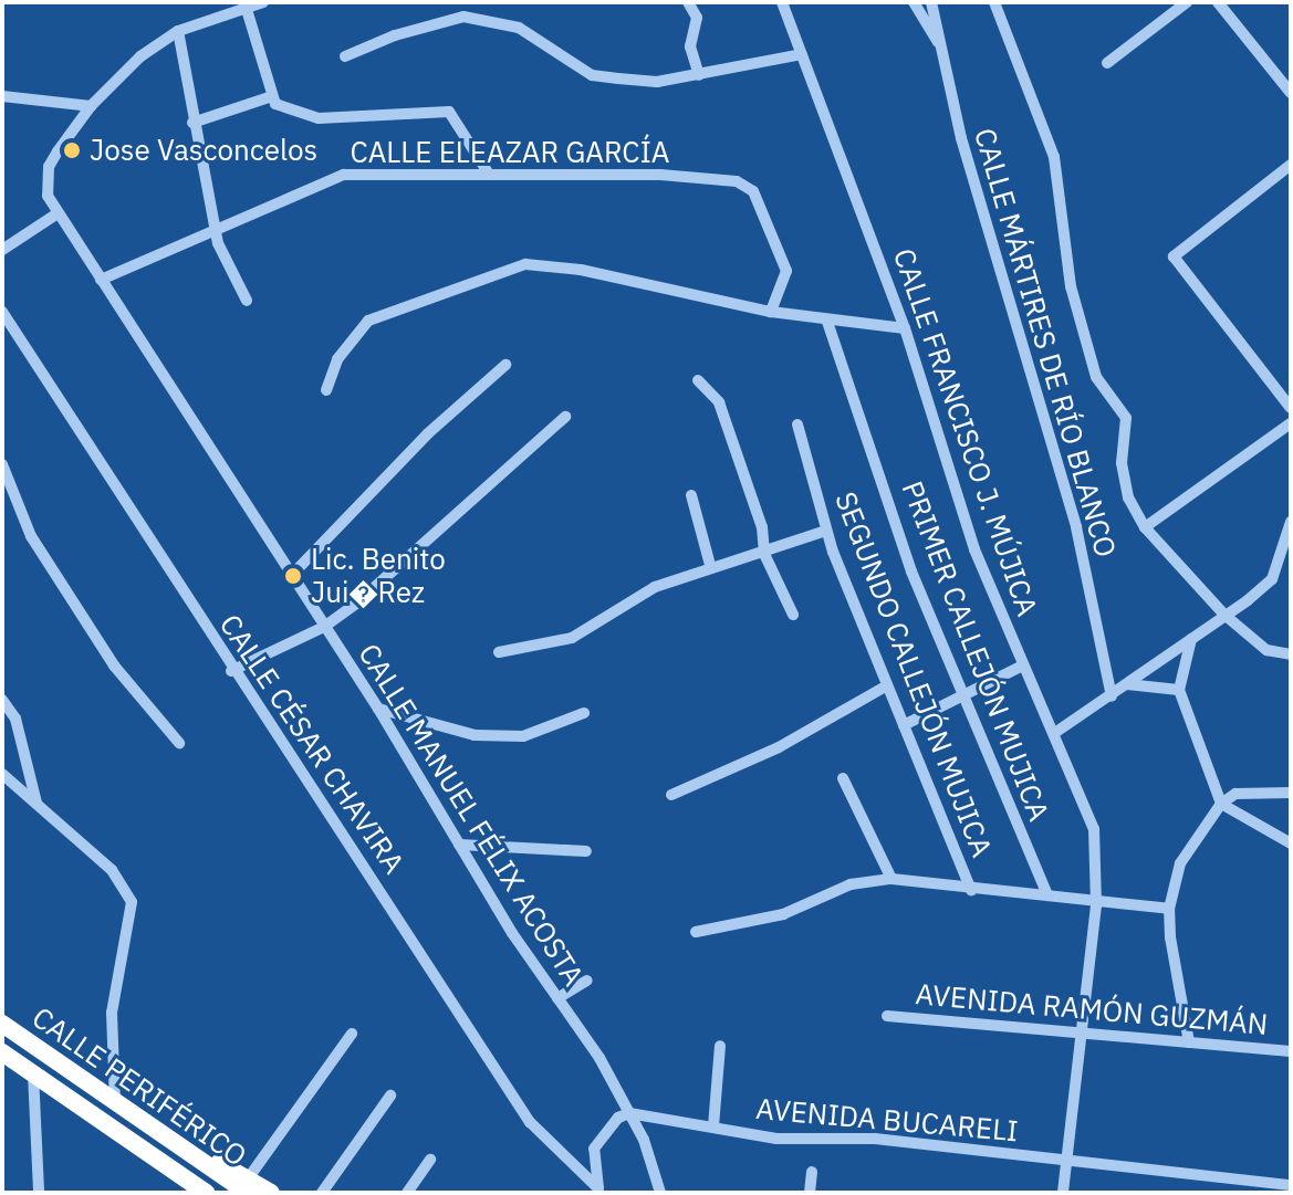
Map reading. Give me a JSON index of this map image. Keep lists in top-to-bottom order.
{
  "streets": {
    "highway": ["CALLE PERIFÉRICO"],
    "street": [
      "CALLE ELEAZAR GARCÍA",
      "CALLE MÁRTIRES DE RÍO BLANCO",
      "CALLE FRANCISCO J. MÚJICA",
      "PRIMER CALLEJÓN MUJICA",
      "SEGUNDO CALLEJÓN MUJICA",
      "CALLE CÉSAR CHAVIRA",
      "CALLE MANUEL FÉLIX ACOSTA",
      "AVENIDA RAMÓN GUZMÁN",
      "AVENIDA BUCARELI"
    ]
  },
  "crossings": [
    ["CALLE ELEAZAR GARCÍA", "CALLE MANUEL FÉLIX ACOSTA"],
    ["CALLE FRANCISCO J. MÚJICA", "AVENIDA RAMÓN GUZMÁN"],
    ["CALLE FRANCISCO J. MÚJICA", "AVENIDA BUCARELI"],
    ["CALLE MANUEL FÉLIX ACOSTA", "AVENIDA BUCARELI"]
  ],
  "places": ["Jose Vasconcelos", "Lic. Benito Jui�Rez"]
}
